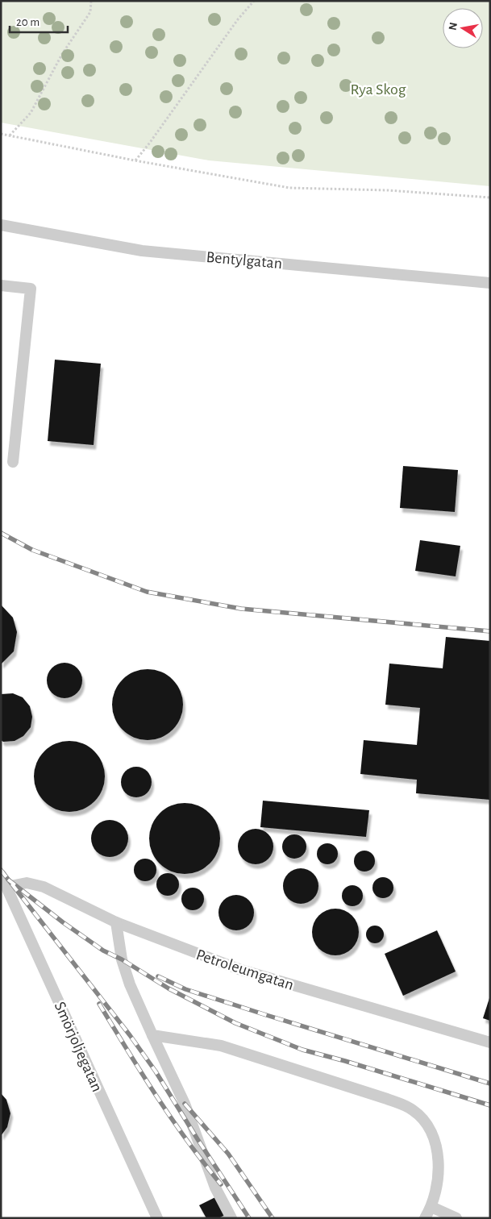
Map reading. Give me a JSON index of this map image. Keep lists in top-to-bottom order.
{
  "streets": {
    "lane": ["Bentylgatan", "Petroleumgatan", "Smörjoljegatan"]
  },
  "crossings": [
    ["Petroleumgatan", "Smörjoljegatan"]
  ],
  "parks": ["Rya Skog"],
  "scale_bar": "20 m",
  "north": "left"
}
